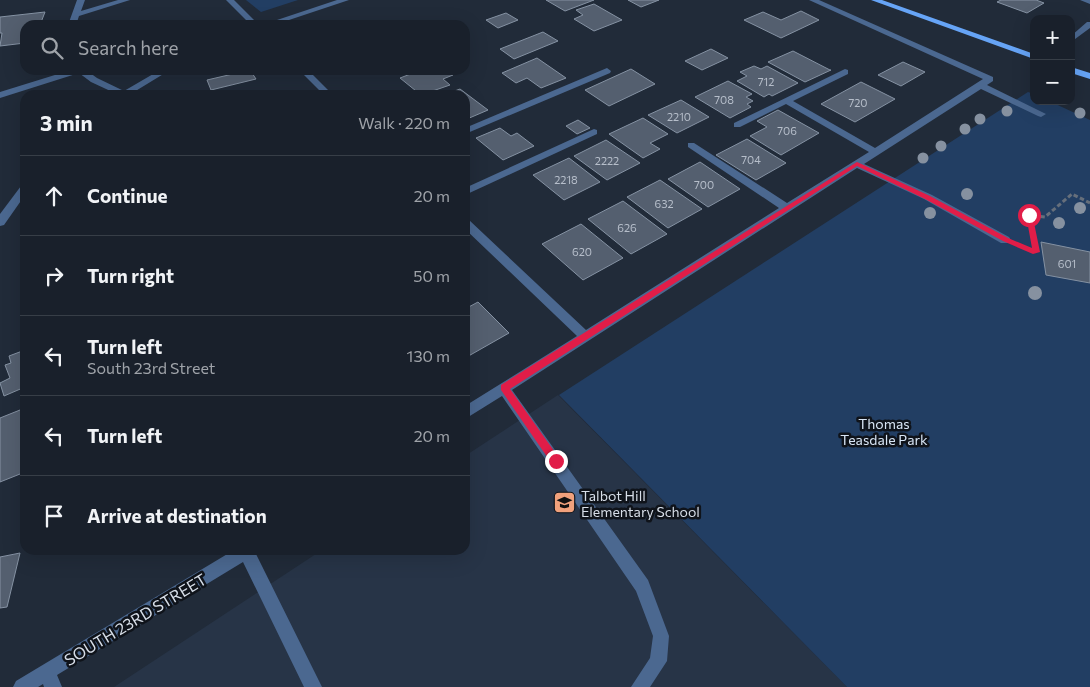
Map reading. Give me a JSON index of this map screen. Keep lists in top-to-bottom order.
{
  "streets": {
    "street": ["SOUTH 23RD STREET"]
  },
  "parks": ["Thomas Teasdale Park"],
  "places": {
    "school or university": ["Talbot Hill Elementary School"]
  },
  "house_numbers": [
    "712",
    "708",
    "720",
    "2210",
    "706",
    "704",
    "2222",
    "2218",
    "700",
    "632",
    "626",
    "620",
    "601"
  ],
  "page": {
    "map_buttons": ["+", "−"],
    "search": "Search here",
    "heading": ["3 min", "Walk · 220 m"],
    "list": [
      ["Continue", "20 m"],
      ["Turn right", "50 m"],
      ["Turn left", "South 23rd Street", "130 m"],
      ["Turn left", "20 m"],
      "Arrive at destination"
    ]
  }
}
